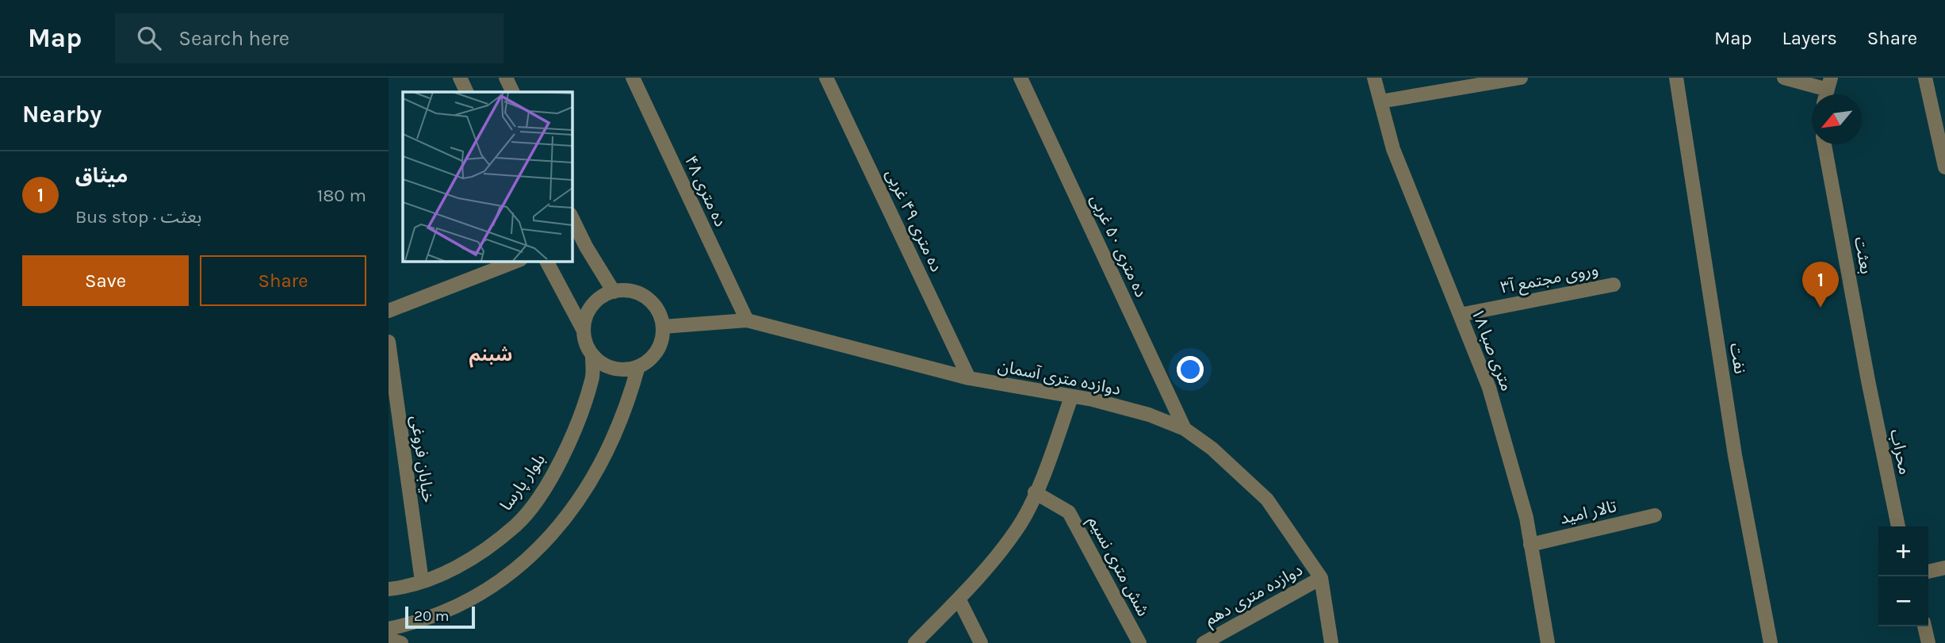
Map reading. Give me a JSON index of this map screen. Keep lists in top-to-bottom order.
{
  "streets": {
    "street": [
      "ده متری ۴۸",
      "ده متری ۴۹ غربی",
      "ده متری ۵۰ غربی",
      "بعثت",
      "وروی مجتمع آ۳",
      "متری صبا ۱۸",
      "نفت",
      "دوازده متری آسمان",
      "محراب",
      "خیابان فروغی",
      "بلوار پارسا",
      "تالار امید",
      "شش متری نسیم",
      "دوازده متری دهم"
    ]
  },
  "crossings": [
    ["ده متری ۴۸", "دوازده متری آسمان"],
    ["ده متری ۴۹ غربی", "دوازده متری آسمان"],
    ["ده متری ۵۰ غربی", "دوازده متری آسمان"],
    ["بعثت", "محراب"],
    ["وروی مجتمع آ۳", "متری صبا ۱۸"],
    ["متری صبا ۱۸", "تالار امید"],
    ["دوازده متری آسمان", "بلوار پارسا"],
    ["دوازده متری آسمان", "دوازده متری دهم"],
    ["خیابان فروغی", "بلوار پارسا"]
  ],
  "districts": ["شبنم"],
  "scale_bar": "20 m",
  "north": "bottom left",
  "page": {
    "header": "Map",
    "search": "Search here",
    "nav": ["Map", "Layers", "Share"],
    "heading": "Nearby",
    "list": [
      {
        "mark": "1",
        "name": "میثاق",
        "note": "Bus stop · بعثت",
        "value": "180 m"
      }
    ],
    "buttons": ["Save", "Share"],
    "pins": "1",
    "map_buttons": ["+", "−"],
    "scale": "20 m"
  }
}
